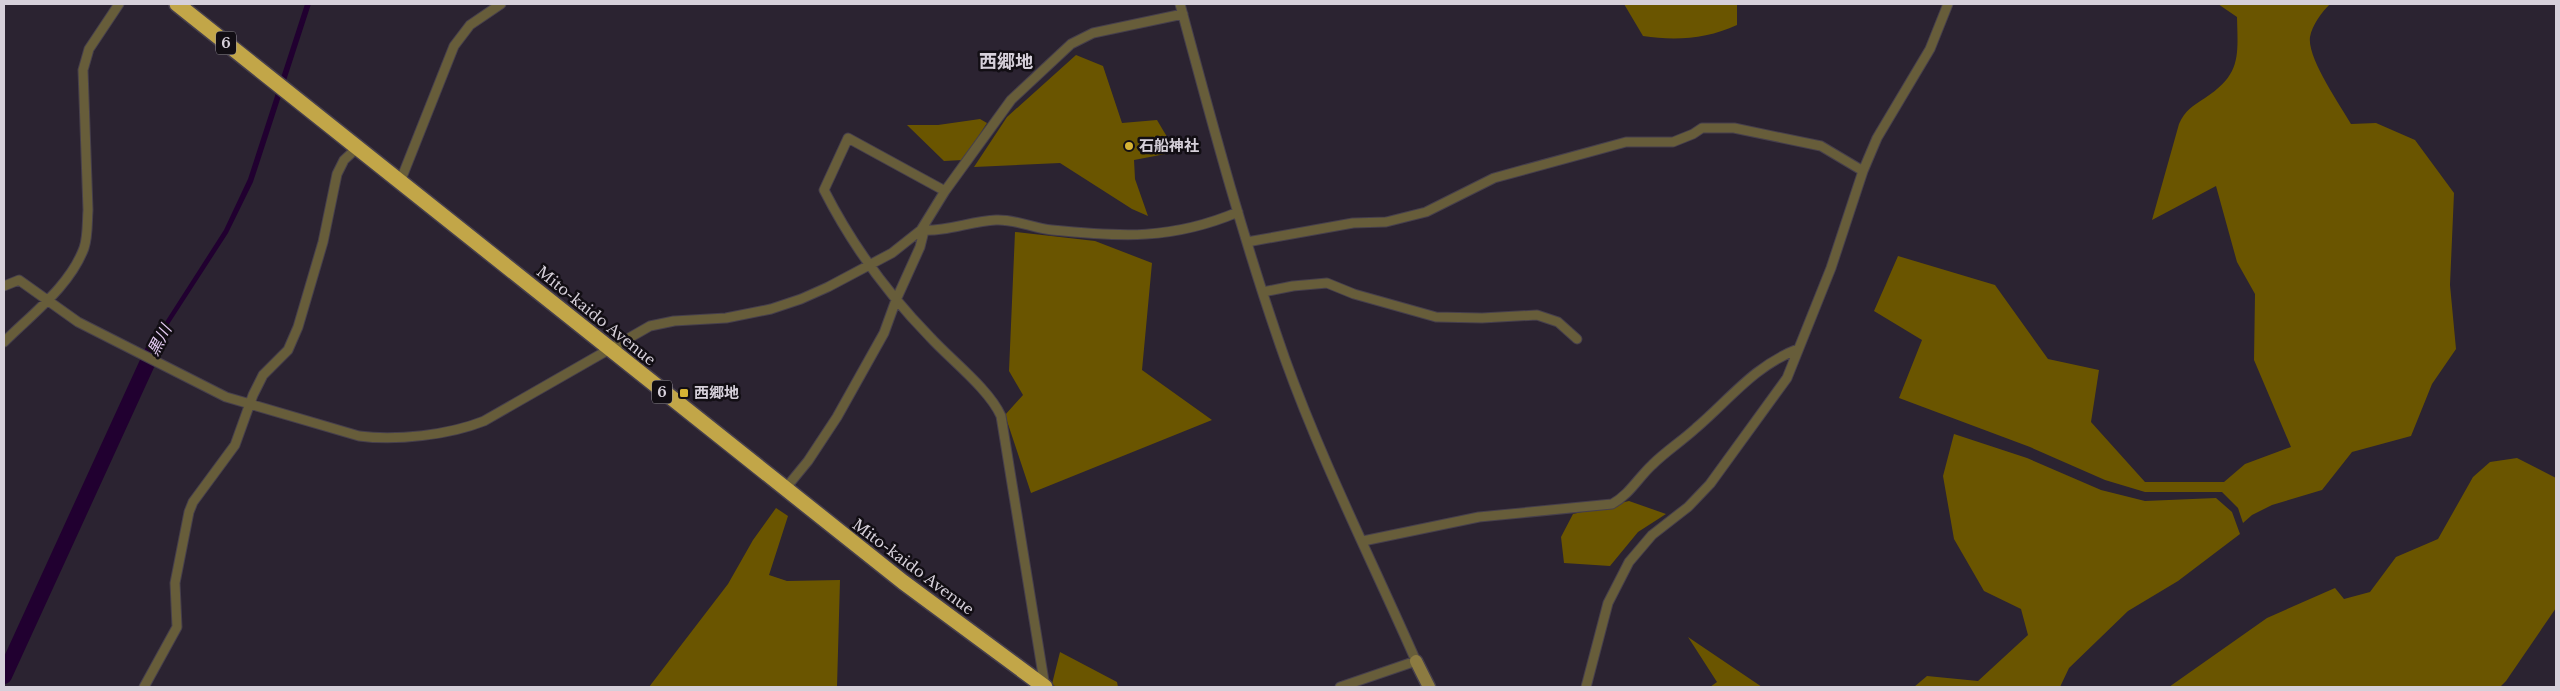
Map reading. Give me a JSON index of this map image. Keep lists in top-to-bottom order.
{
  "streets": {
    "highway": ["6", "Mito-kaido Avenue"]
  },
  "districts": ["西郷地"],
  "water": ["黒川"],
  "places": {
    "other": ["石船神社"],
    "transit": ["西郷地"]
  }
}
